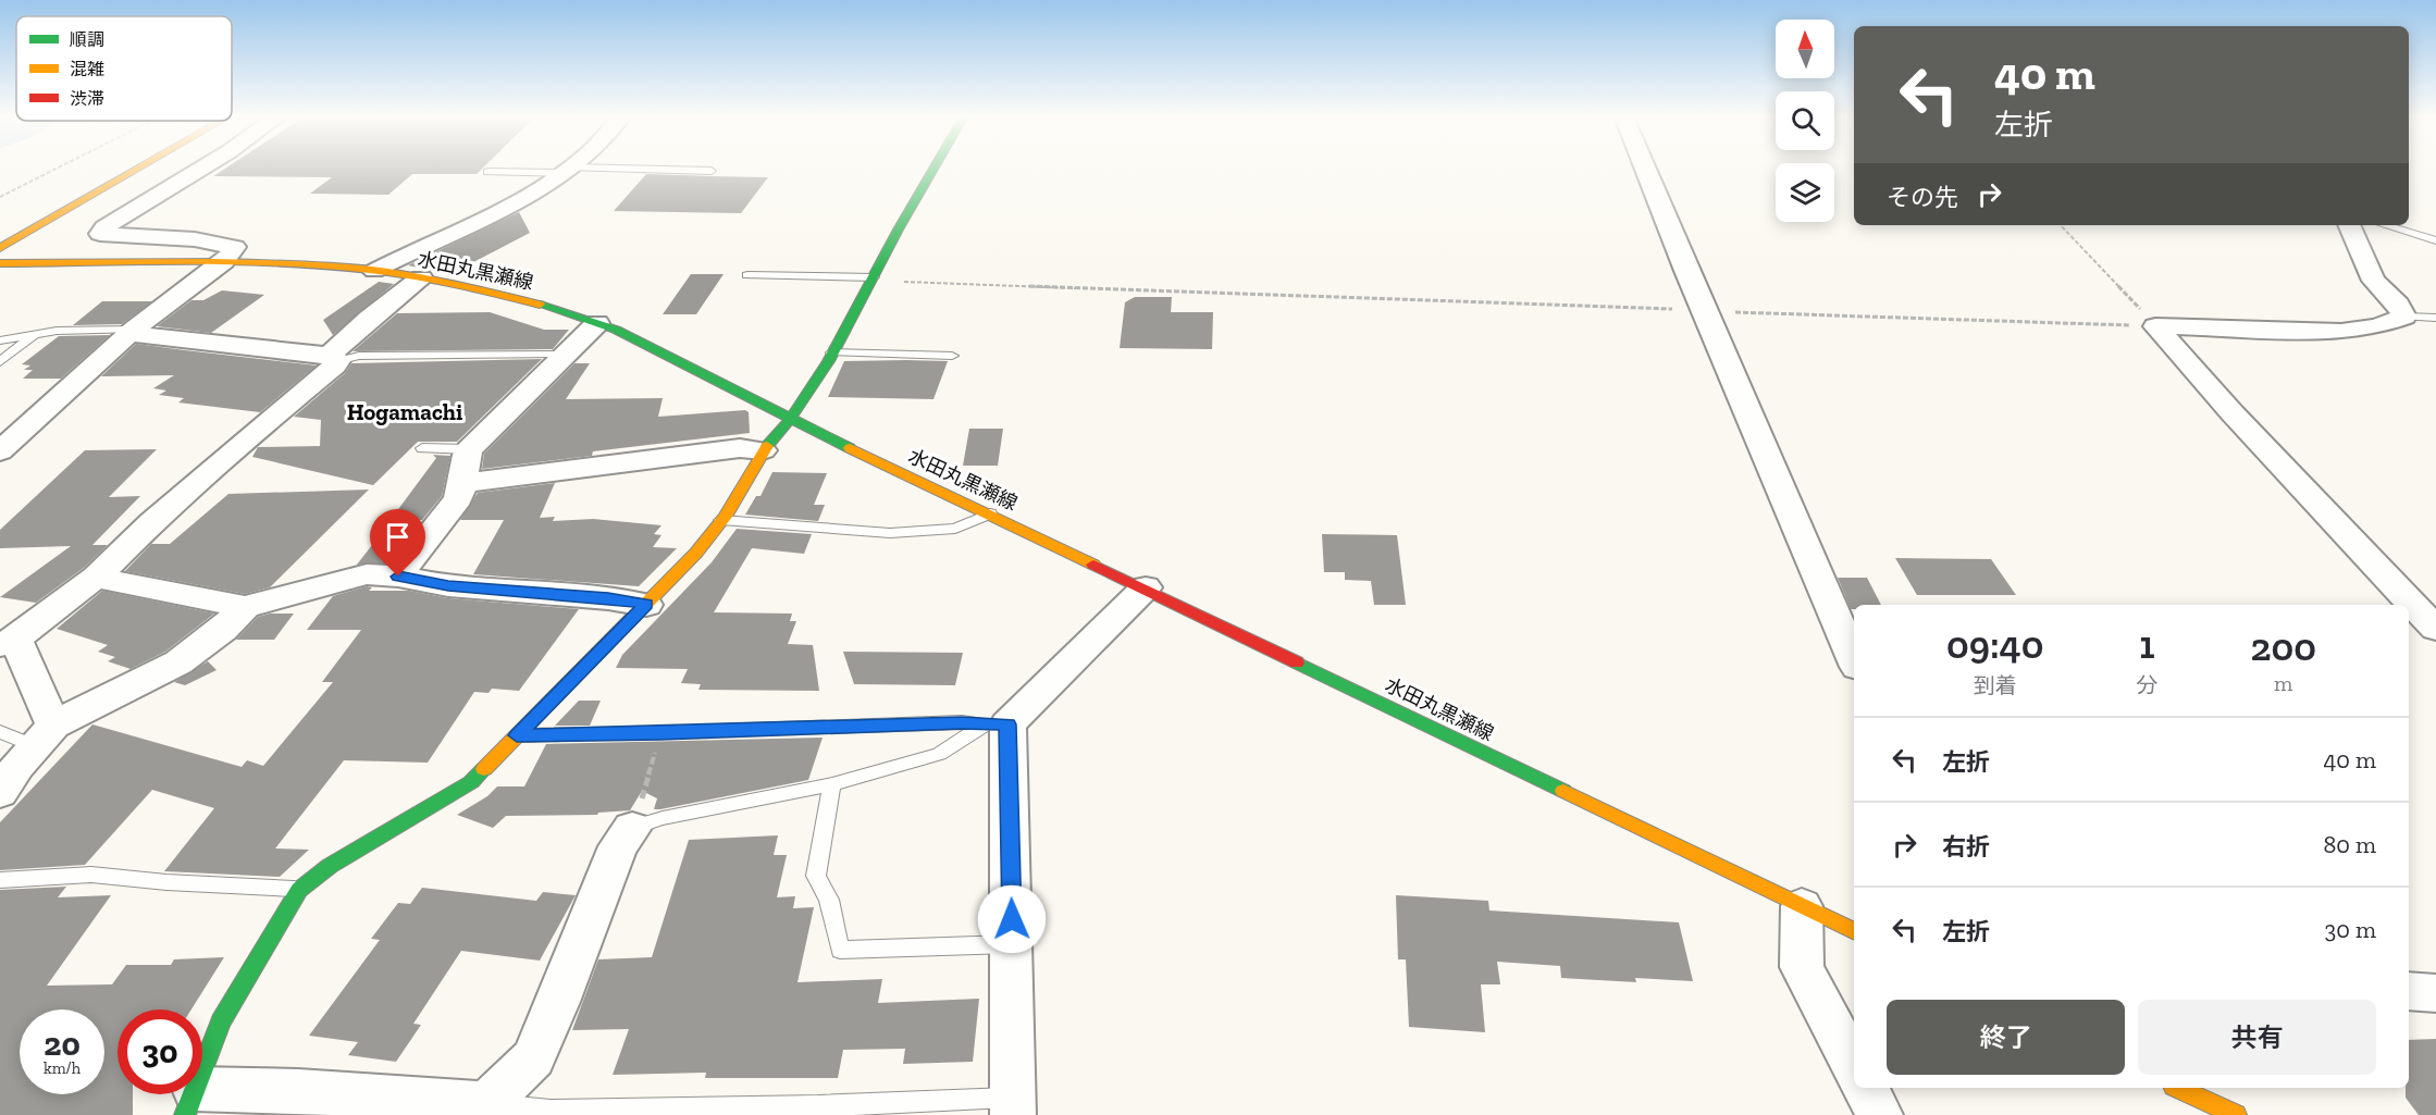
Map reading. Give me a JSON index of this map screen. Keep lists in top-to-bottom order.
{
  "streets": {
    "main road": ["水田丸黒瀬線"]
  },
  "districts": ["Hogamachi"],
  "legend": ["順調", "混雑", "渋滞"],
  "north": "top",
  "page": {
    "turn": ["40 m", "左折"],
    "then": "その先",
    "eta": [
      "09:40",
      "到着",
      "1",
      "分",
      "200",
      "m"
    ],
    "list": [
      {
        "name": "左折",
        "value": "40 m"
      },
      {
        "name": "右折",
        "value": "80 m"
      },
      {
        "name": "左折",
        "value": "30 m"
      }
    ],
    "buttons": ["終了", "共有"],
    "speed": "20 km/h",
    "limit": "30"
  }
}
